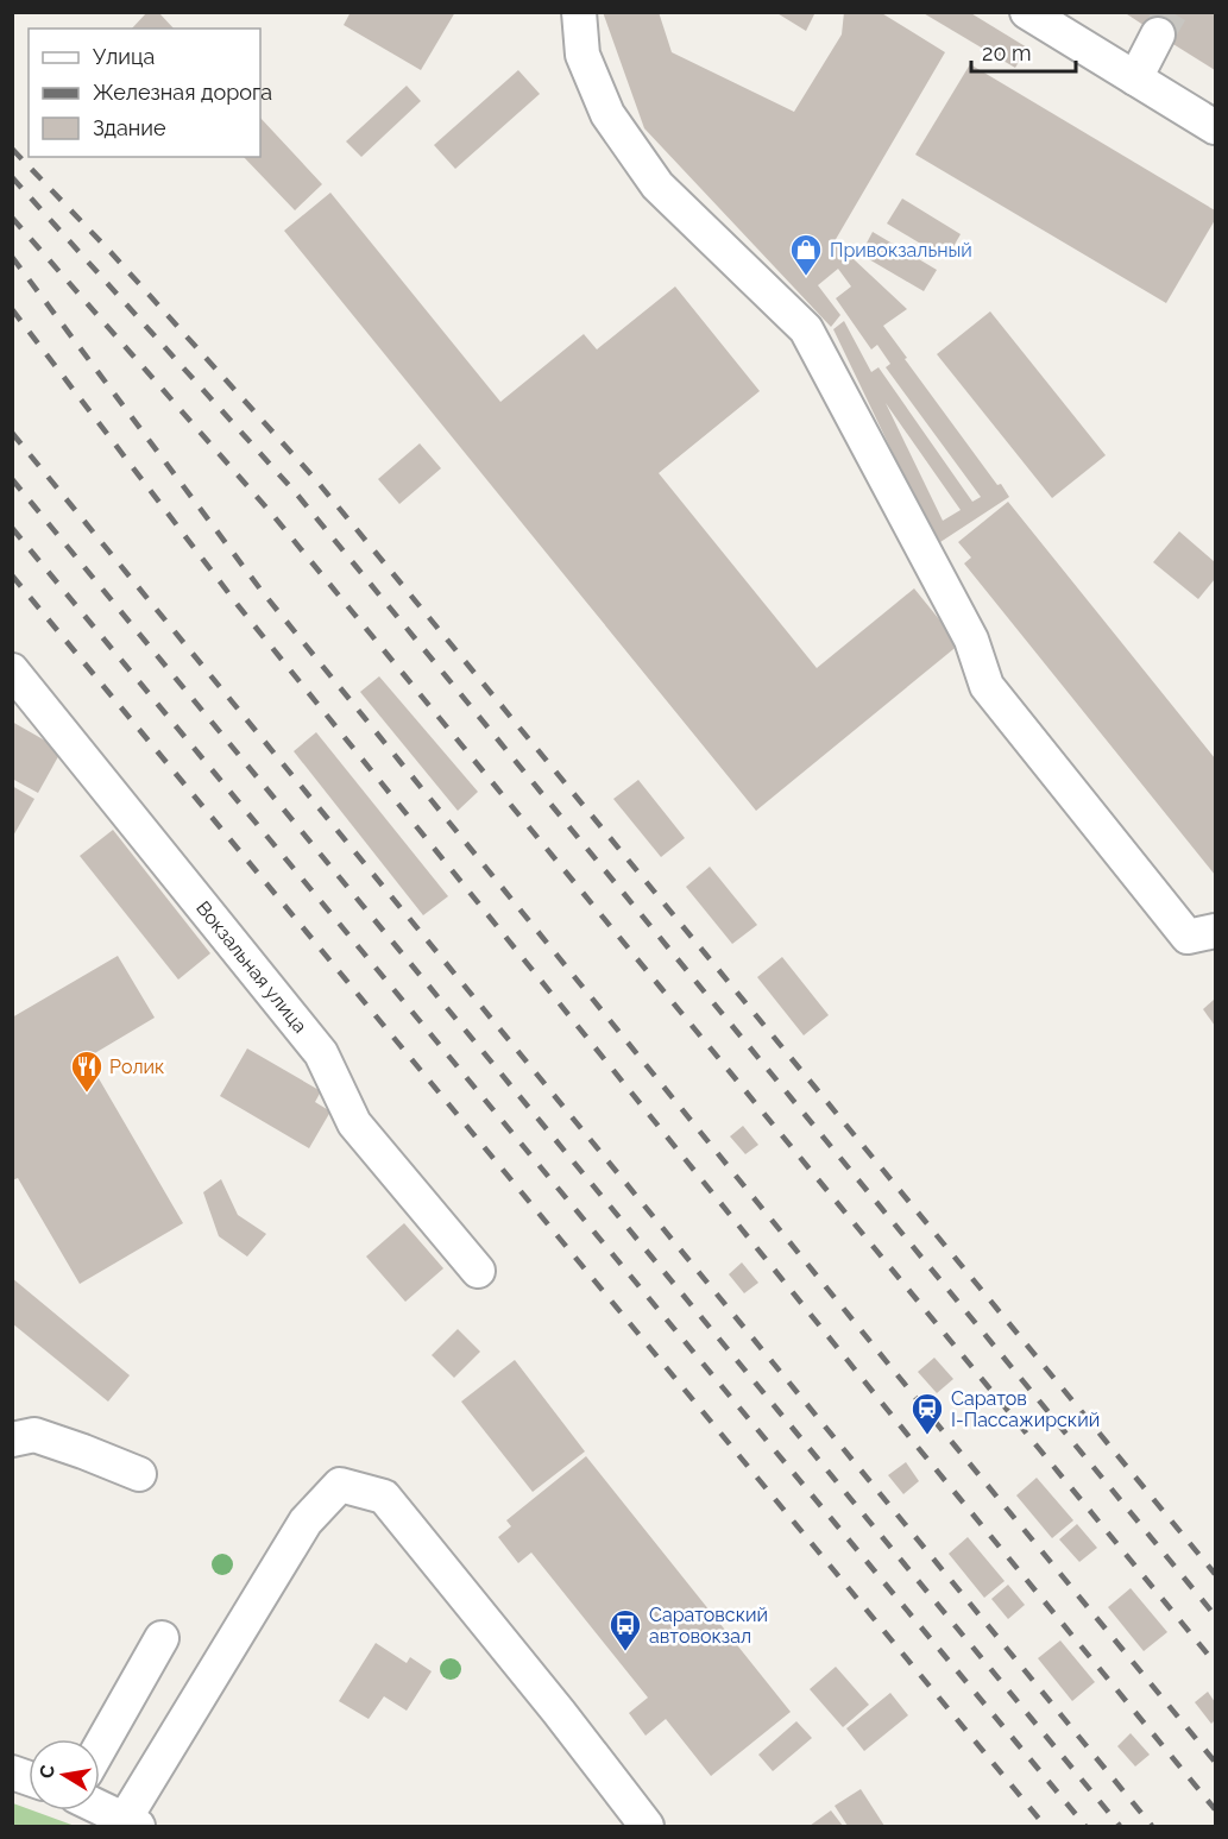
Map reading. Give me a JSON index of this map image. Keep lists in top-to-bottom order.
{
  "streets": {
    "street": ["Вокзальная улица"]
  },
  "places": {
    "shop": ["Привокзальный"],
    "restaurant": ["Ролик"],
    "station": ["Саратов I-Пассажирский"],
    "bus stop": ["Саратовский автовокзал"]
  },
  "legend": ["Улица", "Железная дорога", "Здание"],
  "scale_bar": "20 m",
  "north": "left"
}
